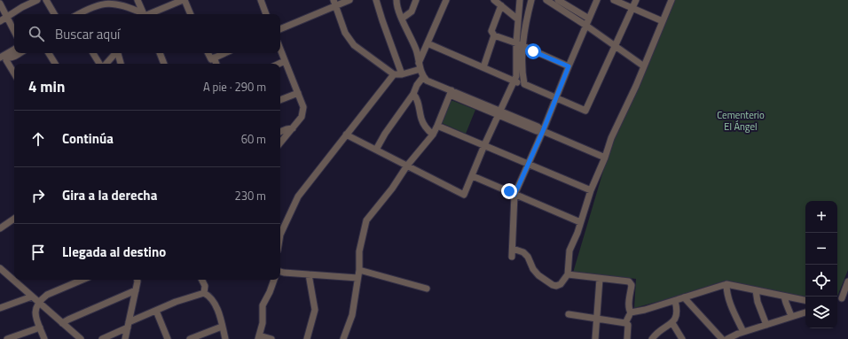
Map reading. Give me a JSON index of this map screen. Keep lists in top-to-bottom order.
{
  "parks": ["Cementerio El Ángel"],
  "page": {
    "search": "Buscar aquí",
    "heading": ["4 min", "A pie · 290 m"],
    "list": [
      ["Continúa", "60 m"],
      ["Gira a la derecha", "230 m"],
      "Llegada al destino"
    ],
    "map_buttons": ["+", "−"]
  }
}
